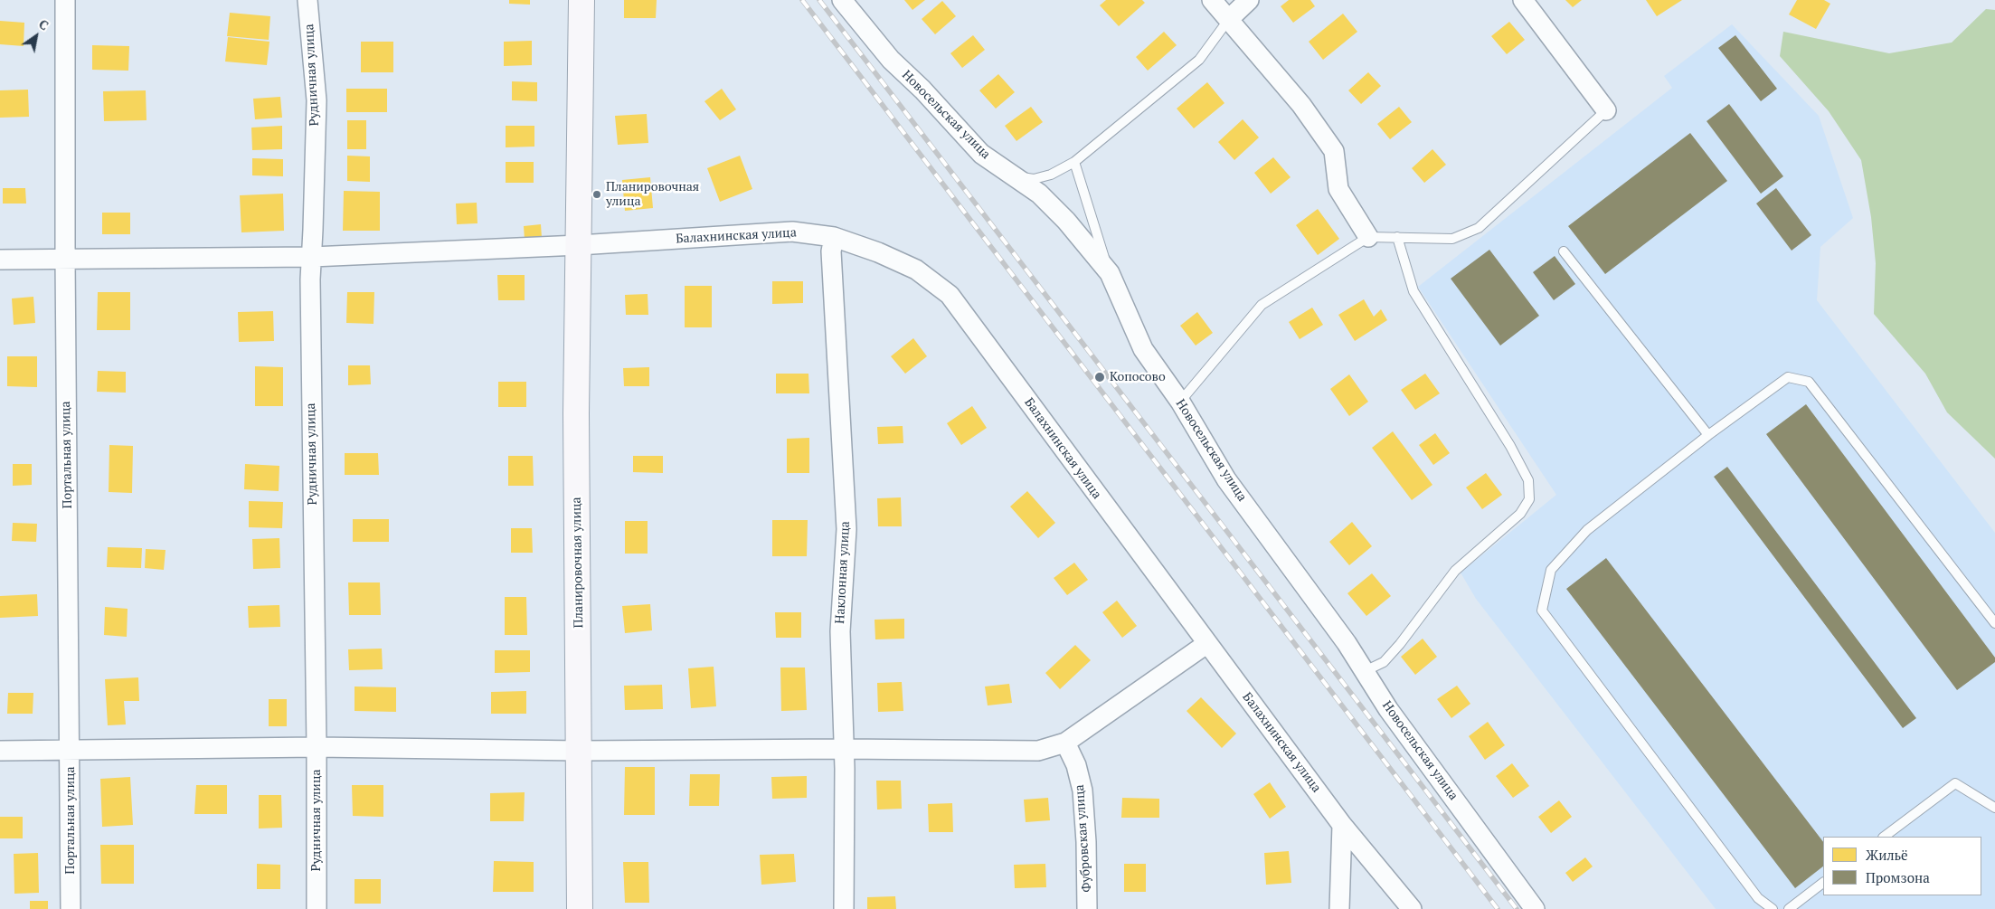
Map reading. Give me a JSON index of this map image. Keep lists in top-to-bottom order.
{
  "streets": {
    "main road": ["Планировочная улица"],
    "street": [
      "Рудничная улица",
      "Новосельская улица",
      "Балахнинская улица",
      "Портальная улица",
      "Наклонная улица",
      "Фубровская улица"
    ]
  },
  "crossings": [
    ["Рудничная улица", "Балахнинская улица"],
    ["Балахнинская улица", "Портальная улица"],
    ["Балахнинская улица", "Планировочная улица"],
    ["Балахнинская улица", "Наклонная улица"]
  ],
  "places": ["Планировочная улица", "Копосово"],
  "legend": ["Жильё", "Промзона"],
  "north": "top right"
}
